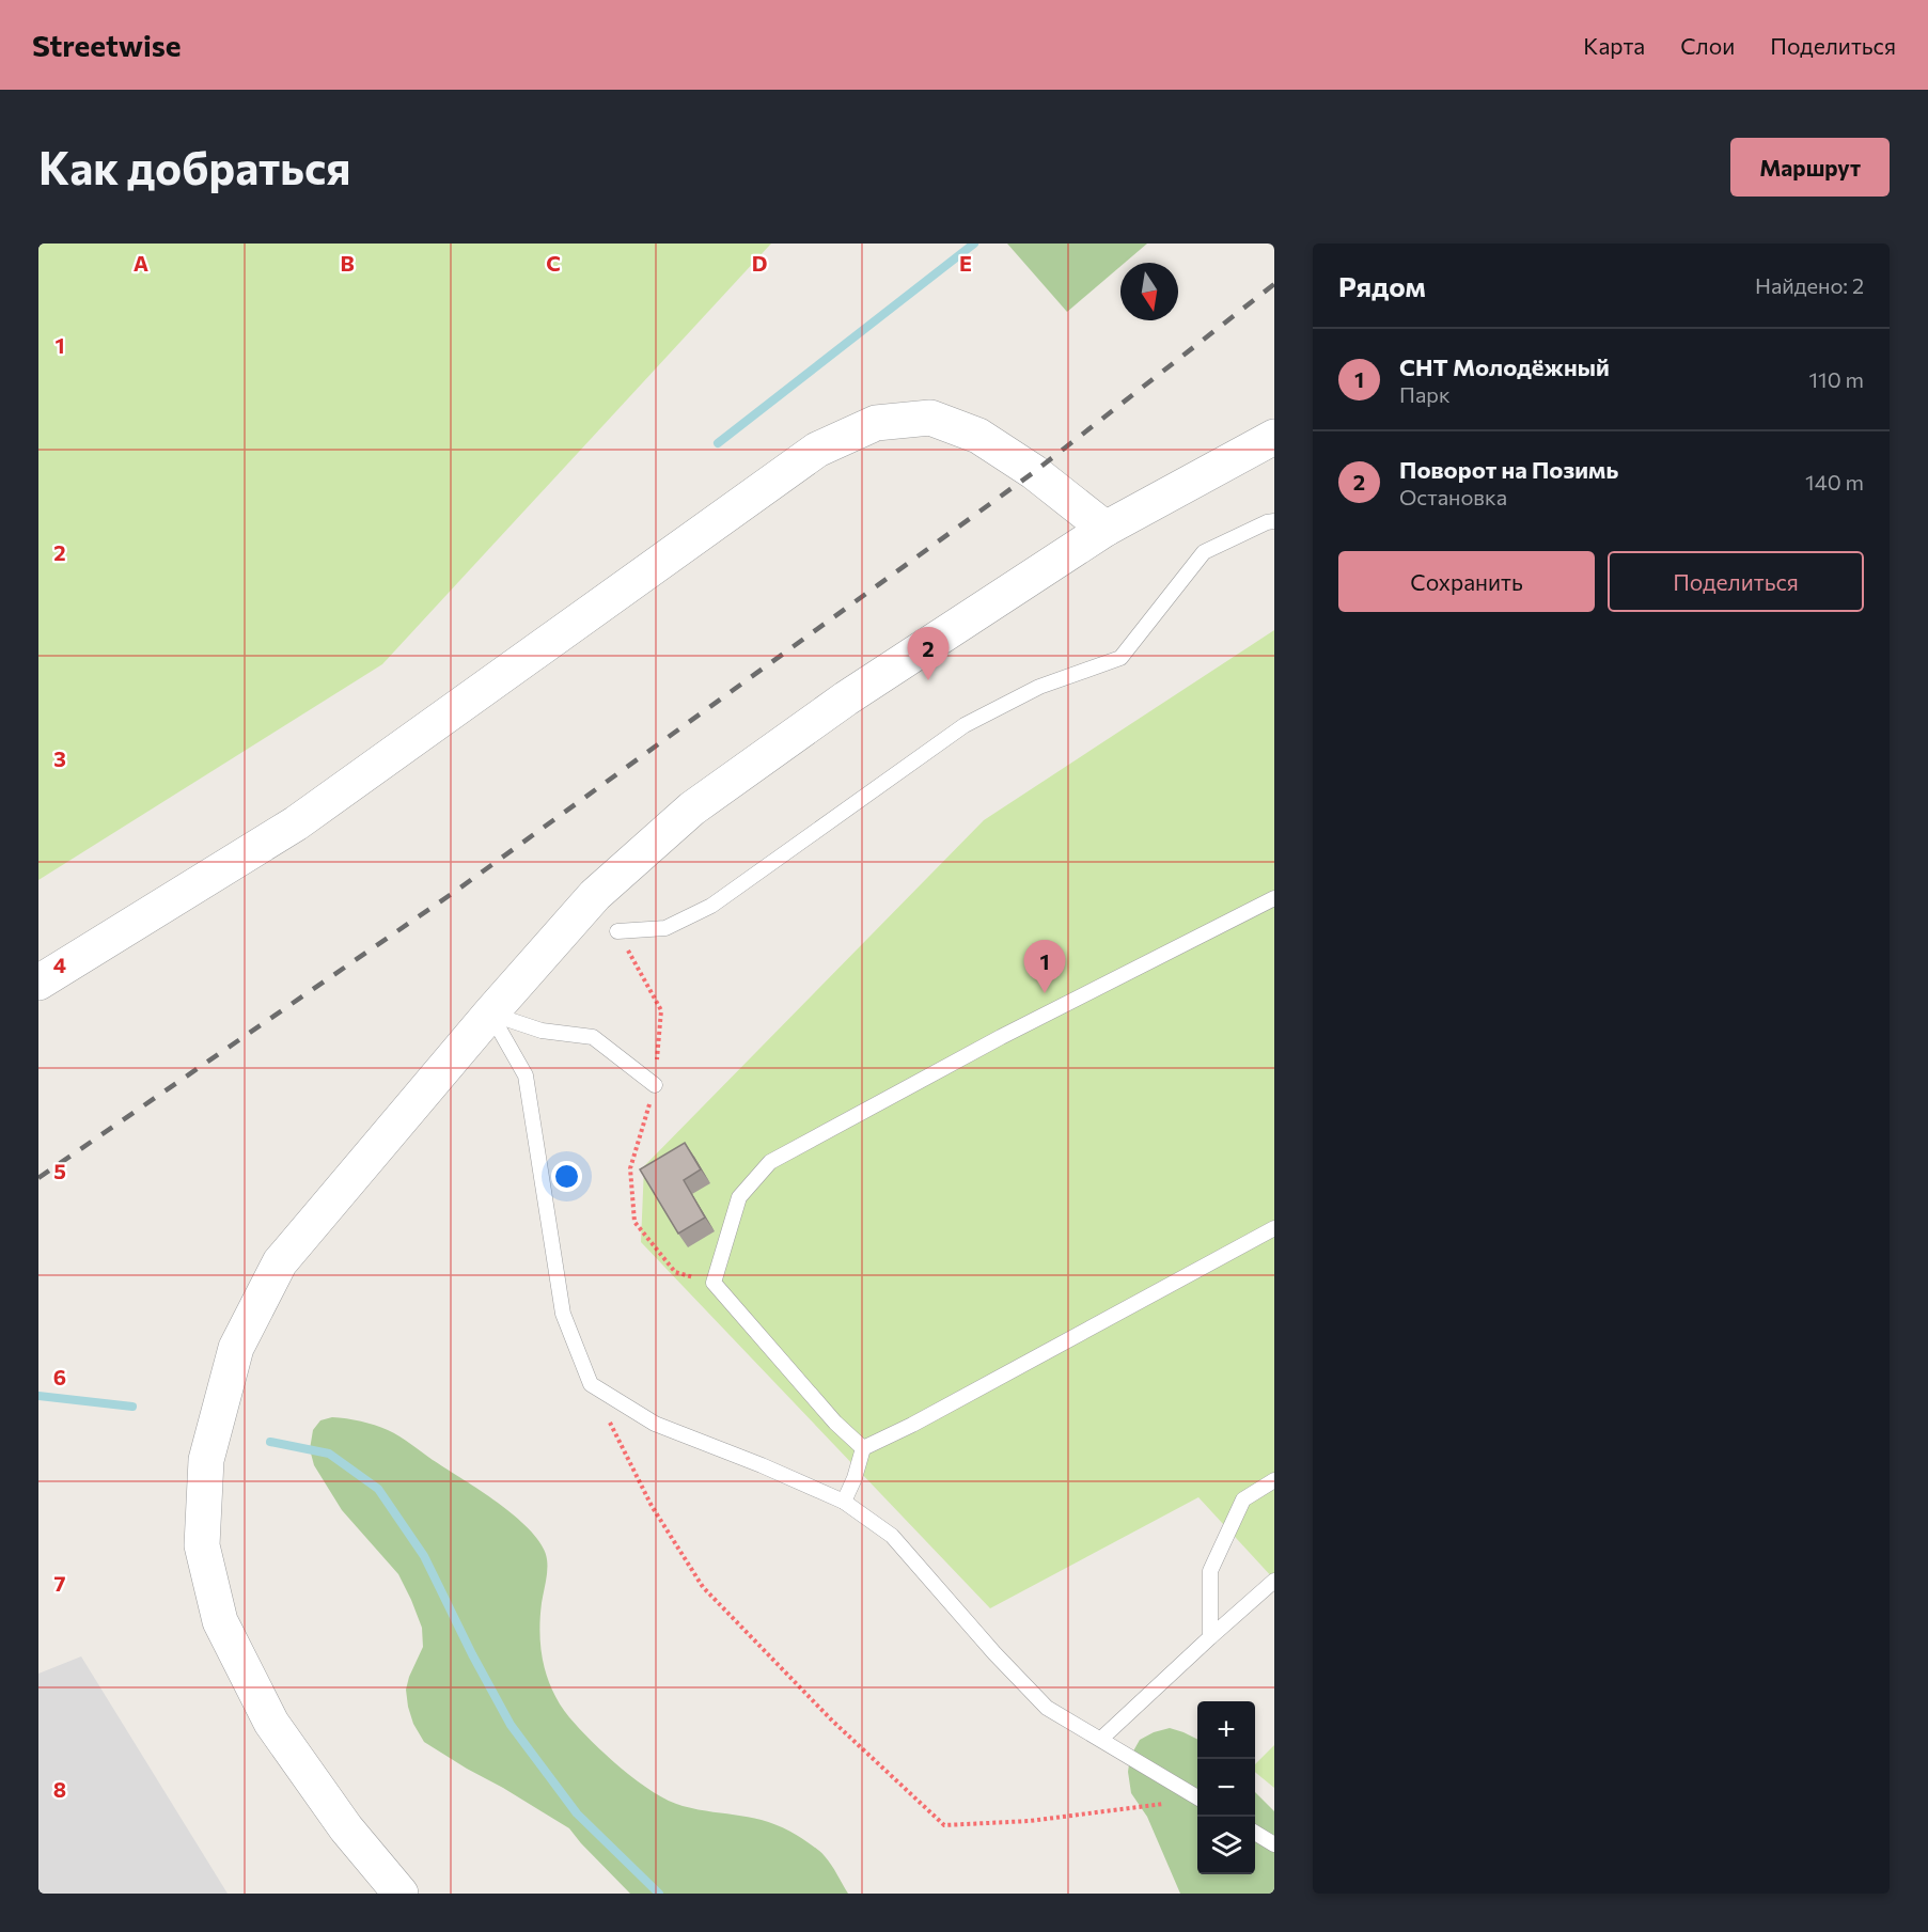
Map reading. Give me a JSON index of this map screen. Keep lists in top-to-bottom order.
{
  "north": "bottom",
  "page": {
    "header": "Streetwise",
    "nav": ["Карта", "Слои", "Поделиться"],
    "buttons": [
      "Маршрут",
      ["Сохранить", "Поделиться"]
    ],
    "title": "Как добраться",
    "heading": ["Рядом", "Найдено: 2"],
    "list": [
      {
        "mark": "1",
        "name": "СНТ Молодёжный",
        "note": "Парк",
        "value": "110 m"
      },
      {
        "mark": "2",
        "name": "Поворот на Позимь",
        "note": "Остановка",
        "value": "140 m"
      }
    ],
    "pins": ["2", "1"],
    "map_buttons": ["+", "−"]
  },
  "grid": {
    "columns": [
      "A",
      "B",
      "C",
      "D",
      "E"
    ],
    "rows": [
      "1",
      "2",
      "3",
      "4",
      "5",
      "6",
      "7",
      "8"
    ]
  }
}
